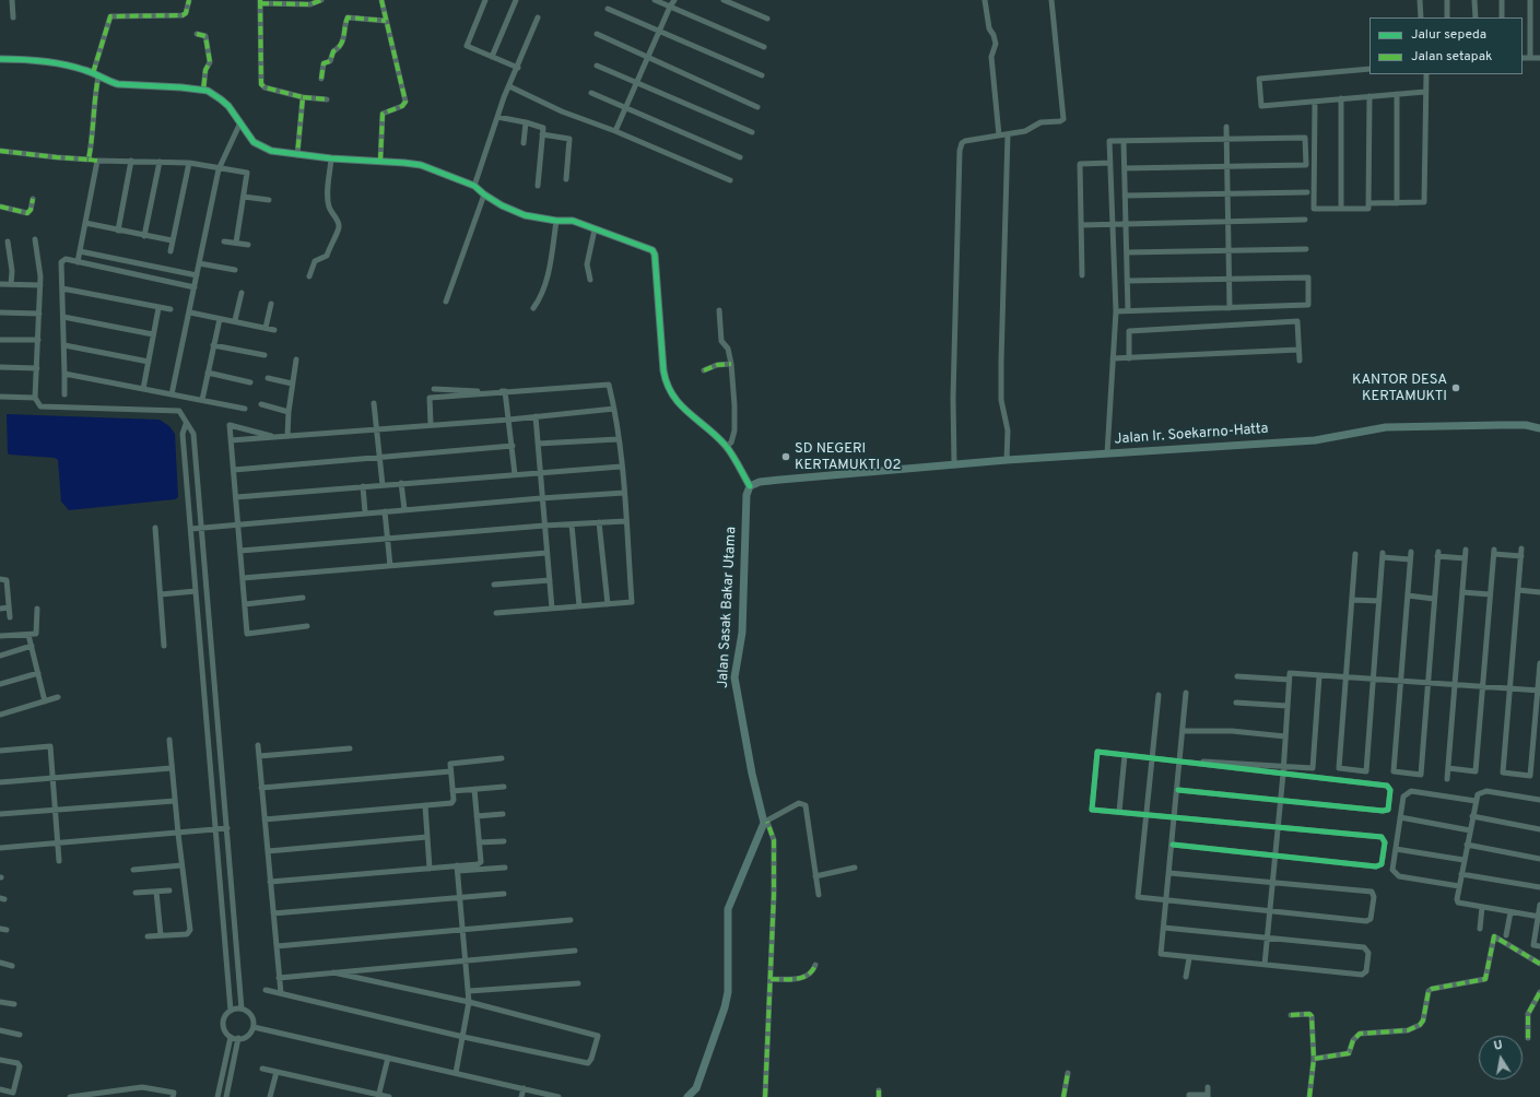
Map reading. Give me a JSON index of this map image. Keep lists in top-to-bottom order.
{
  "streets": {
    "main road": ["Jalan Ir. Soekarno-Hatta", "Jalan Sasak Bakar Utama"]
  },
  "crossings": [
    ["Jalan Ir. Soekarno-Hatta", "Jalan Sasak Bakar Utama"]
  ],
  "places": ["KANTOR DESA KERTAMUKTI", "SD NEGERI KERTAMUKTI 02"],
  "legend": ["Jalur sepeda", "Jalan setapak"],
  "north": "top"
}
